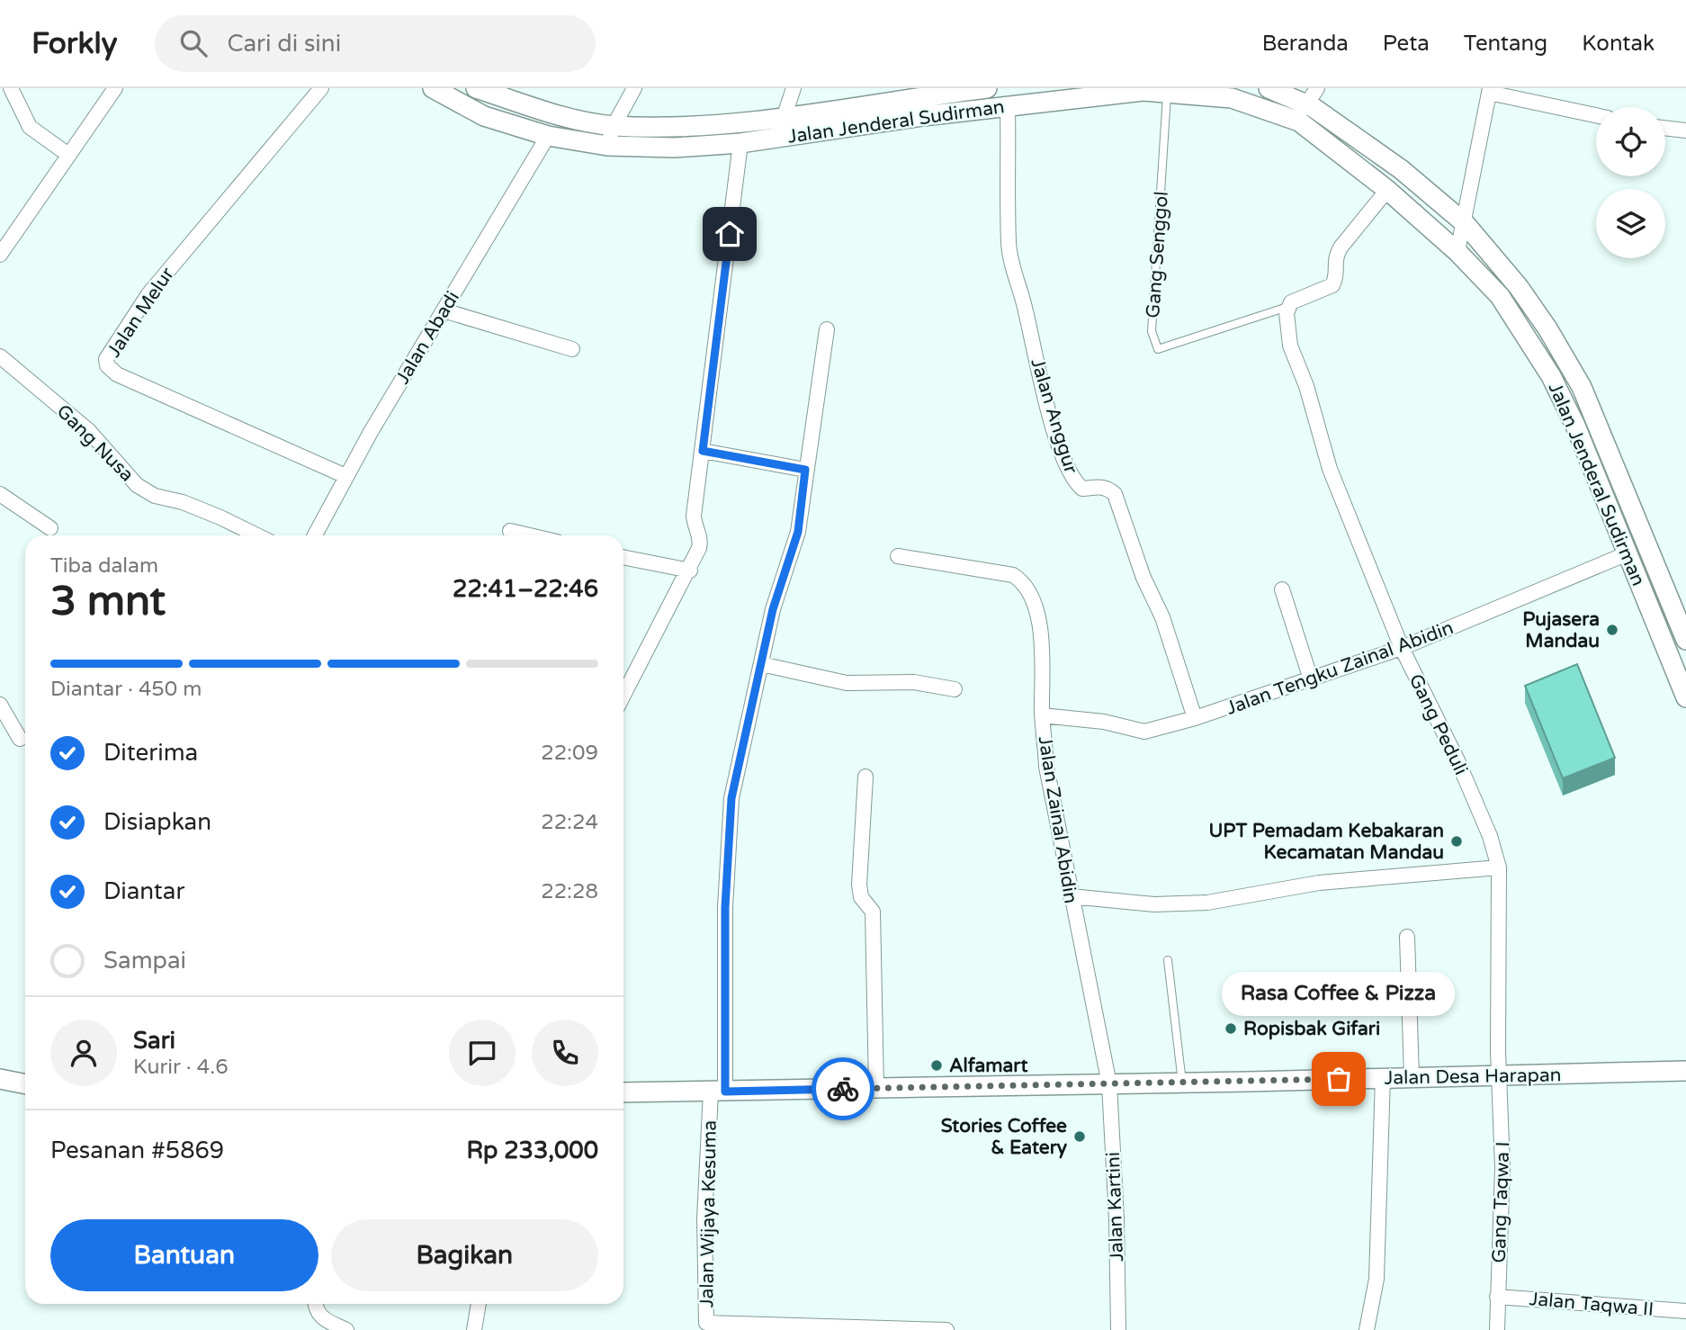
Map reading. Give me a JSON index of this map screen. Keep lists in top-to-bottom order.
{
  "streets": {
    "street": [
      "Jalan Jenderal Sudirman",
      "Jalan Melur",
      "Jalan Abadi",
      "Jalan Anggur",
      "Gang Nusa",
      "Jalan Tengku Zainal Abidin",
      "Gang Peduli",
      "Jalan Zainal Abidin",
      "Jalan Desa Harapan",
      "Gang Taqwa I",
      "Jalan Kartini",
      "Jalan Wijaya Kesuma",
      "Jalan Taqwa II"
    ],
    "lane": ["Gang Senggol"]
  },
  "crossings": [
    ["Jalan Jenderal Sudirman", "Gang Senggol"],
    ["Jalan Jenderal Sudirman", "Jalan Abadi"],
    ["Jalan Jenderal Sudirman", "Jalan Anggur"],
    ["Jalan Jenderal Sudirman", "Jalan Tengku Zainal Abidin"],
    ["Gang Senggol", "Gang Peduli"],
    ["Jalan Melur", "Jalan Abadi"],
    ["Jalan Anggur", "Jalan Tengku Zainal Abidin"],
    ["Jalan Tengku Zainal Abidin", "Gang Peduli"],
    ["Jalan Tengku Zainal Abidin", "Jalan Zainal Abidin"],
    ["Gang Peduli", "Jalan Desa Harapan"],
    ["Gang Peduli", "Gang Taqwa I"],
    ["Jalan Zainal Abidin", "Jalan Desa Harapan"],
    ["Jalan Zainal Abidin", "Jalan Kartini"],
    ["Jalan Desa Harapan", "Gang Taqwa I"],
    ["Jalan Desa Harapan", "Jalan Kartini"],
    ["Jalan Desa Harapan", "Jalan Wijaya Kesuma"],
    ["Gang Taqwa I", "Jalan Taqwa II"]
  ],
  "places": [
    "Pujasera Mandau",
    "UPT Pemadam Kebakaran Kecamatan Mandau",
    "Ropisbak Gifari",
    "Alfamart",
    "Rasa Coffee & Pizza",
    "Stories Coffee & Eatery"
  ],
  "page": {
    "header": "Forkly",
    "search": "Cari di sini",
    "nav": [
      "Beranda",
      "Peta",
      "Tentang",
      "Kontak"
    ],
    "heading": ["3 mnt", "Tiba dalam", "22:41–22:46"],
    "panel": [
      "Sari",
      "Kurir · 4.6",
      "Pesanan #5869",
      "Rp 233,000"
    ],
    "bar": "Diantar · 450 m",
    "list": [
      ["Diterima", "22:09"],
      ["Disiapkan", "22:24"],
      ["Diantar", "22:28"],
      "Sampai"
    ],
    "bubble": "Rasa Coffee & Pizza",
    "buttons": ["Bantuan", "Bagikan"]
  }
}
